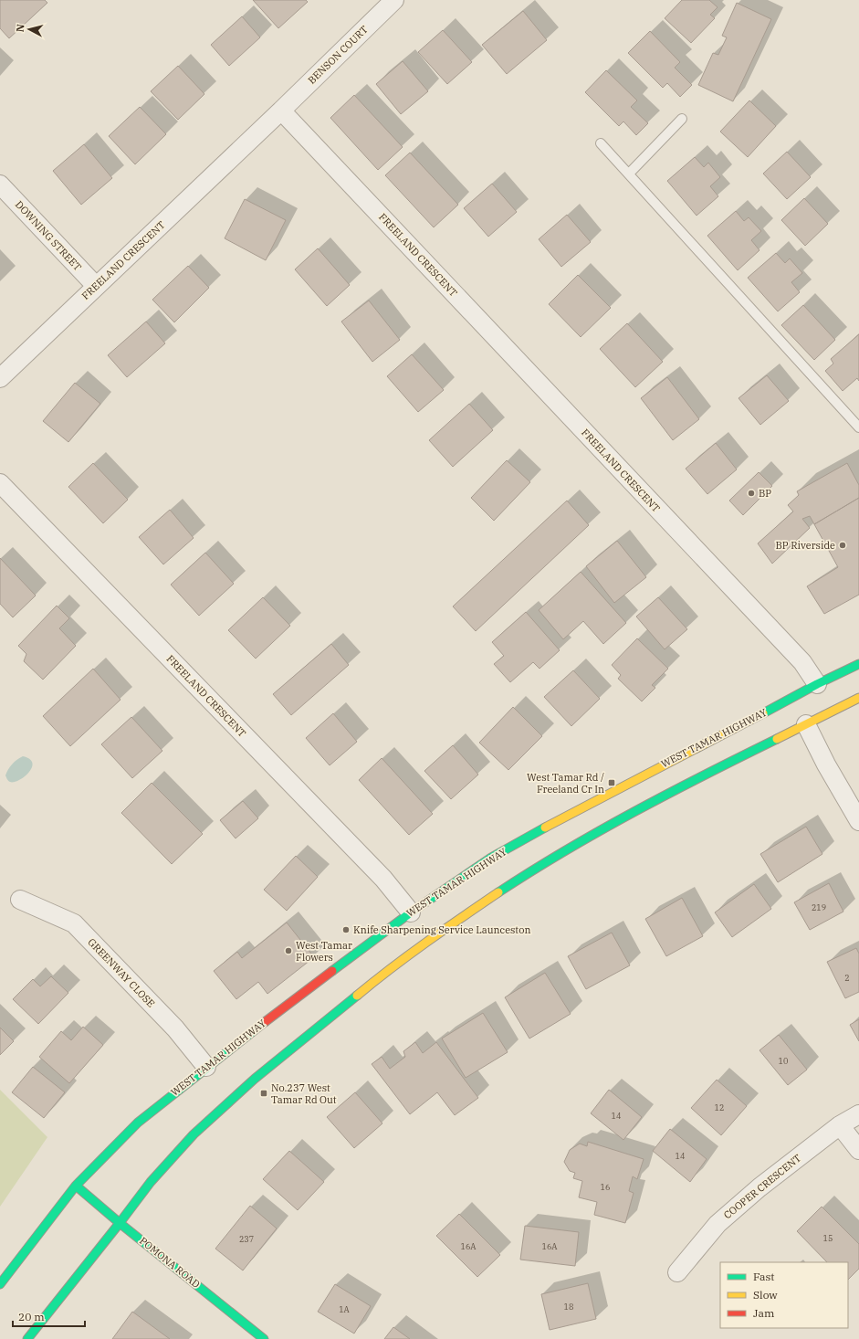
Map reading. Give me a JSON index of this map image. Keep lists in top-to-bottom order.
{
  "streets": {
    "main road": ["WEST TAMAR HIGHWAY", "POMONA ROAD"],
    "street": [
      "BENSON COURT",
      "DOWNING STREET",
      "FREELAND CRESCENT",
      "GREENWAY CLOSE",
      "COOPER CRESCENT"
    ]
  },
  "crossings": [
    ["BENSON COURT", "FREELAND CRESCENT"],
    ["DOWNING STREET", "FREELAND CRESCENT"],
    ["FREELAND CRESCENT", "WEST TAMAR HIGHWAY"],
    ["WEST TAMAR HIGHWAY", "GREENWAY CLOSE"],
    ["WEST TAMAR HIGHWAY", "POMONA ROAD"]
  ],
  "places": {
    "other": [
      "BP",
      "BP Riverside",
      "Knife Sharpening Service Launceston",
      "West Tamar Flowers"
    ],
    "transit": ["West Tamar Rd / Freeland Cr In", "No.237 West Tamar Rd Out"]
  },
  "house_numbers": [
    "219",
    "2",
    "10",
    "12",
    "14",
    "14",
    "16",
    "15",
    "237",
    "16A",
    "16A",
    "18",
    "1A"
  ],
  "legend": ["Fast", "Slow", "Jam"],
  "scale_bar": "20 m",
  "north": "left"
}
